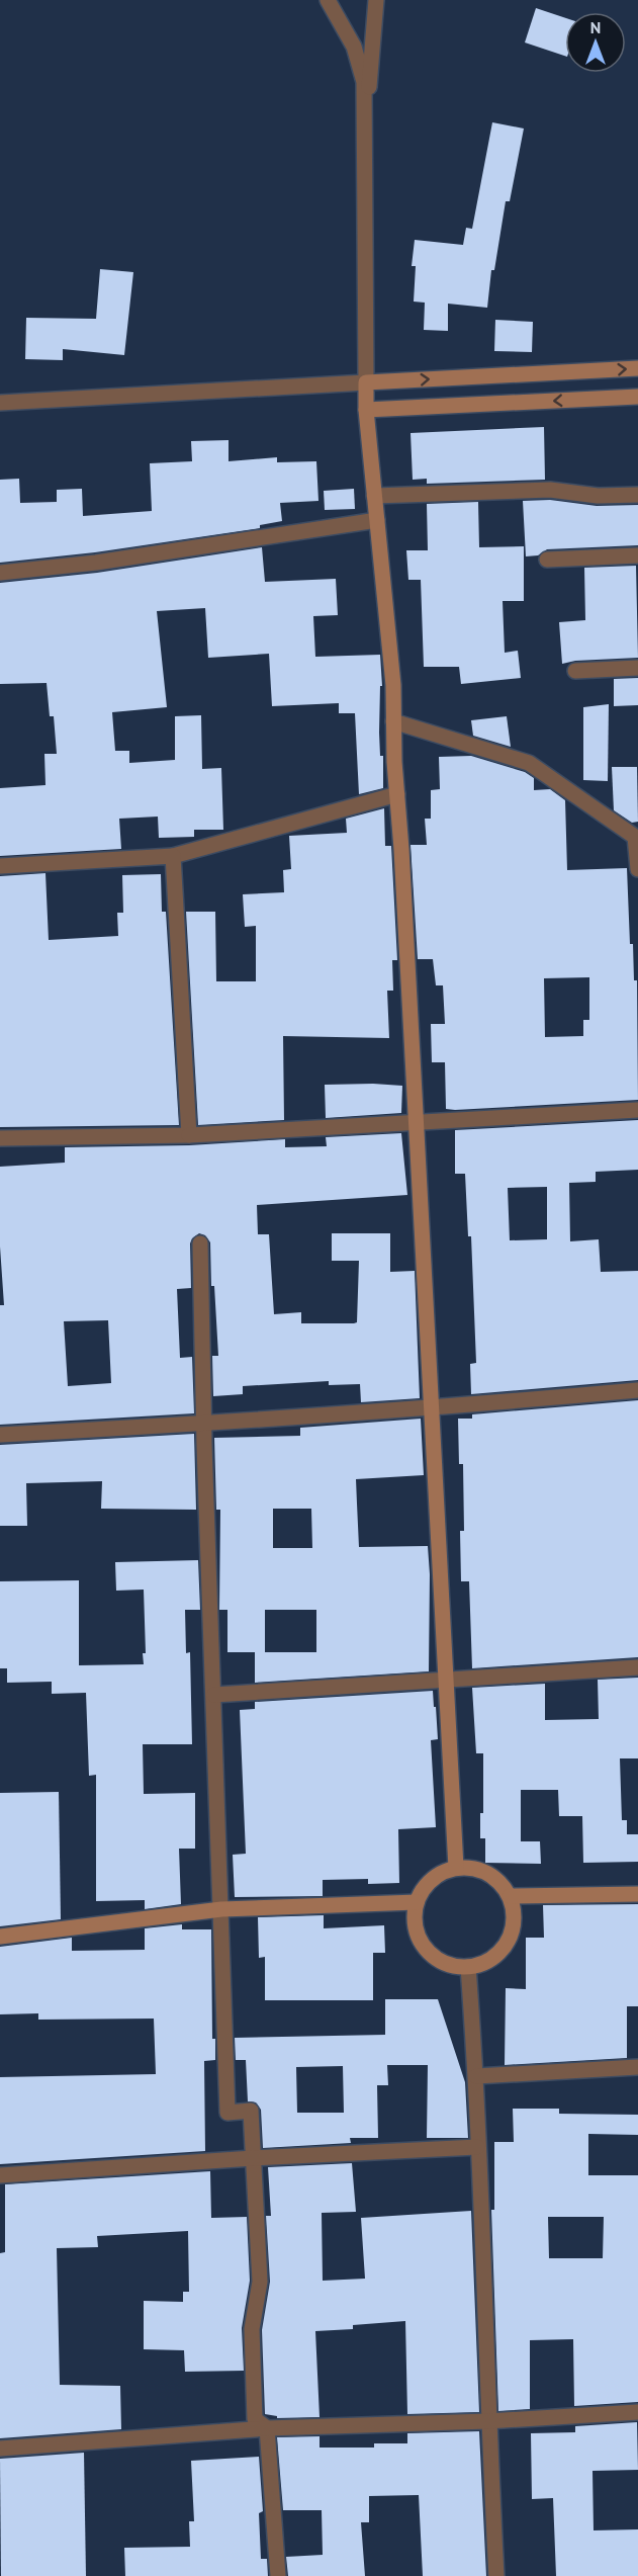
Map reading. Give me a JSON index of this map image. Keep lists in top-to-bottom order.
{
  "north": "top"
}
